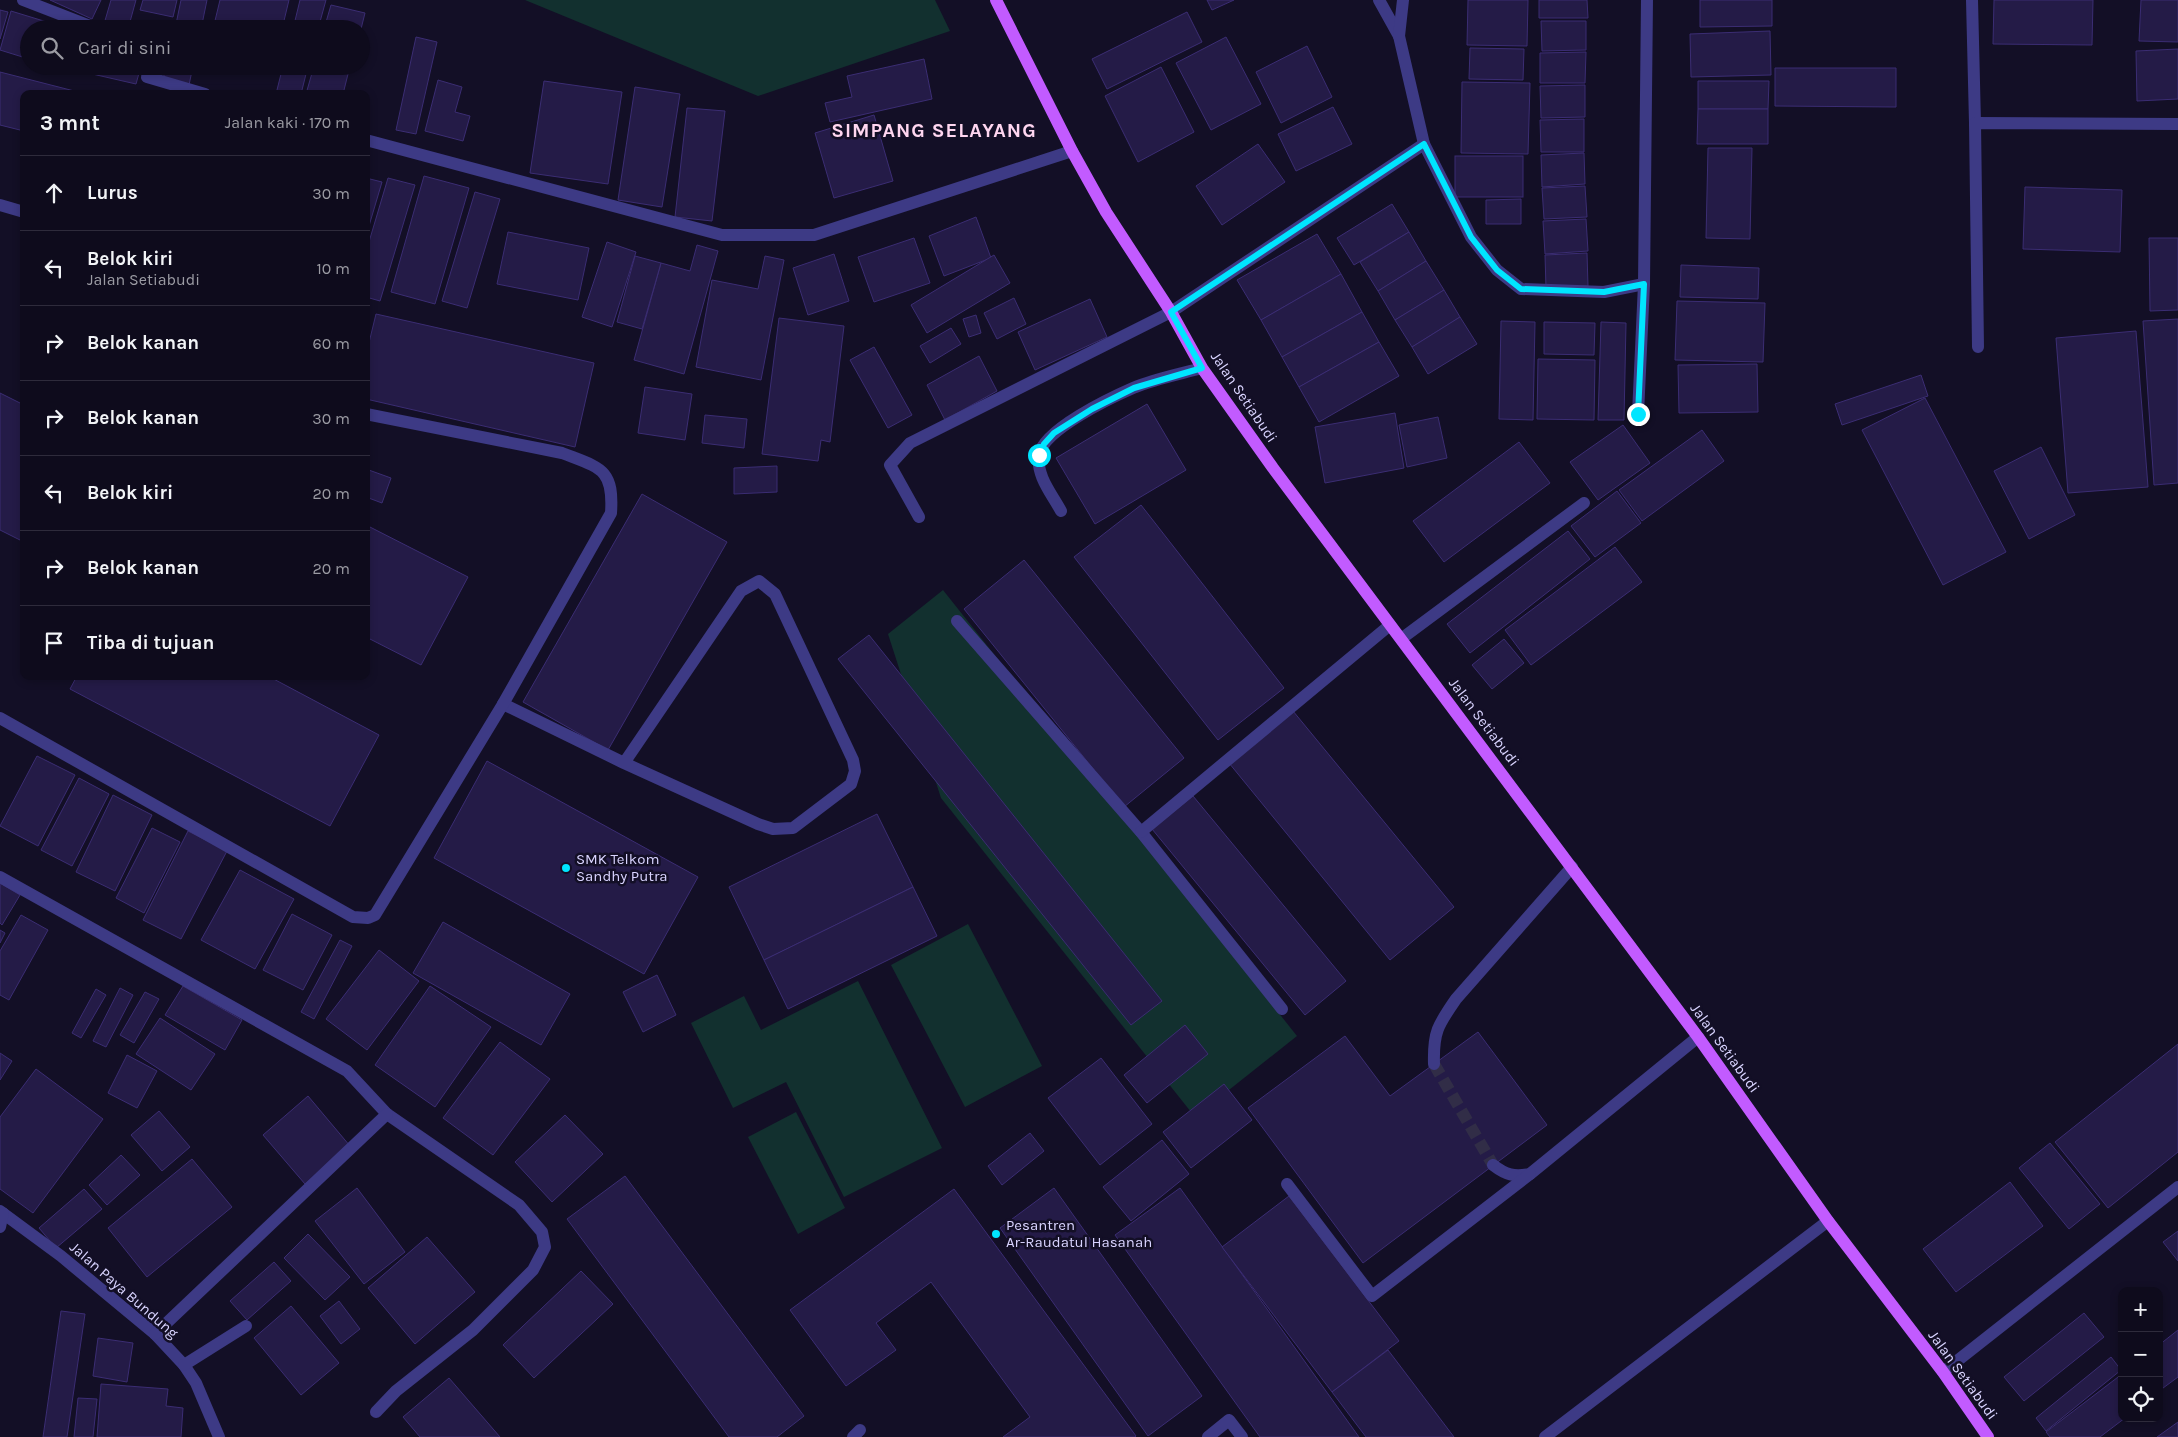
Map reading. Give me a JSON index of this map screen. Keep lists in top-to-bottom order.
{
  "streets": {
    "main road": ["Jalan Setiabudi"],
    "street": ["Jalan Paya Bundung"]
  },
  "districts": ["SIMPANG SELAYANG"],
  "places": ["SMK Telkom Sandhy Putra", "Pesantren Ar-Raudatul Hasanah"],
  "page": {
    "search": "Cari di sini",
    "heading": ["3 mnt", "Jalan kaki · 170 m"],
    "list": [
      ["Lurus", "30 m"],
      ["Belok kiri", "Jalan Setiabudi", "10 m"],
      ["Belok kanan", "60 m"],
      ["Belok kanan", "30 m"],
      ["Belok kiri", "20 m"],
      ["Belok kanan", "20 m"],
      "Tiba di tujuan"
    ],
    "map_buttons": ["+", "−"]
  }
}
